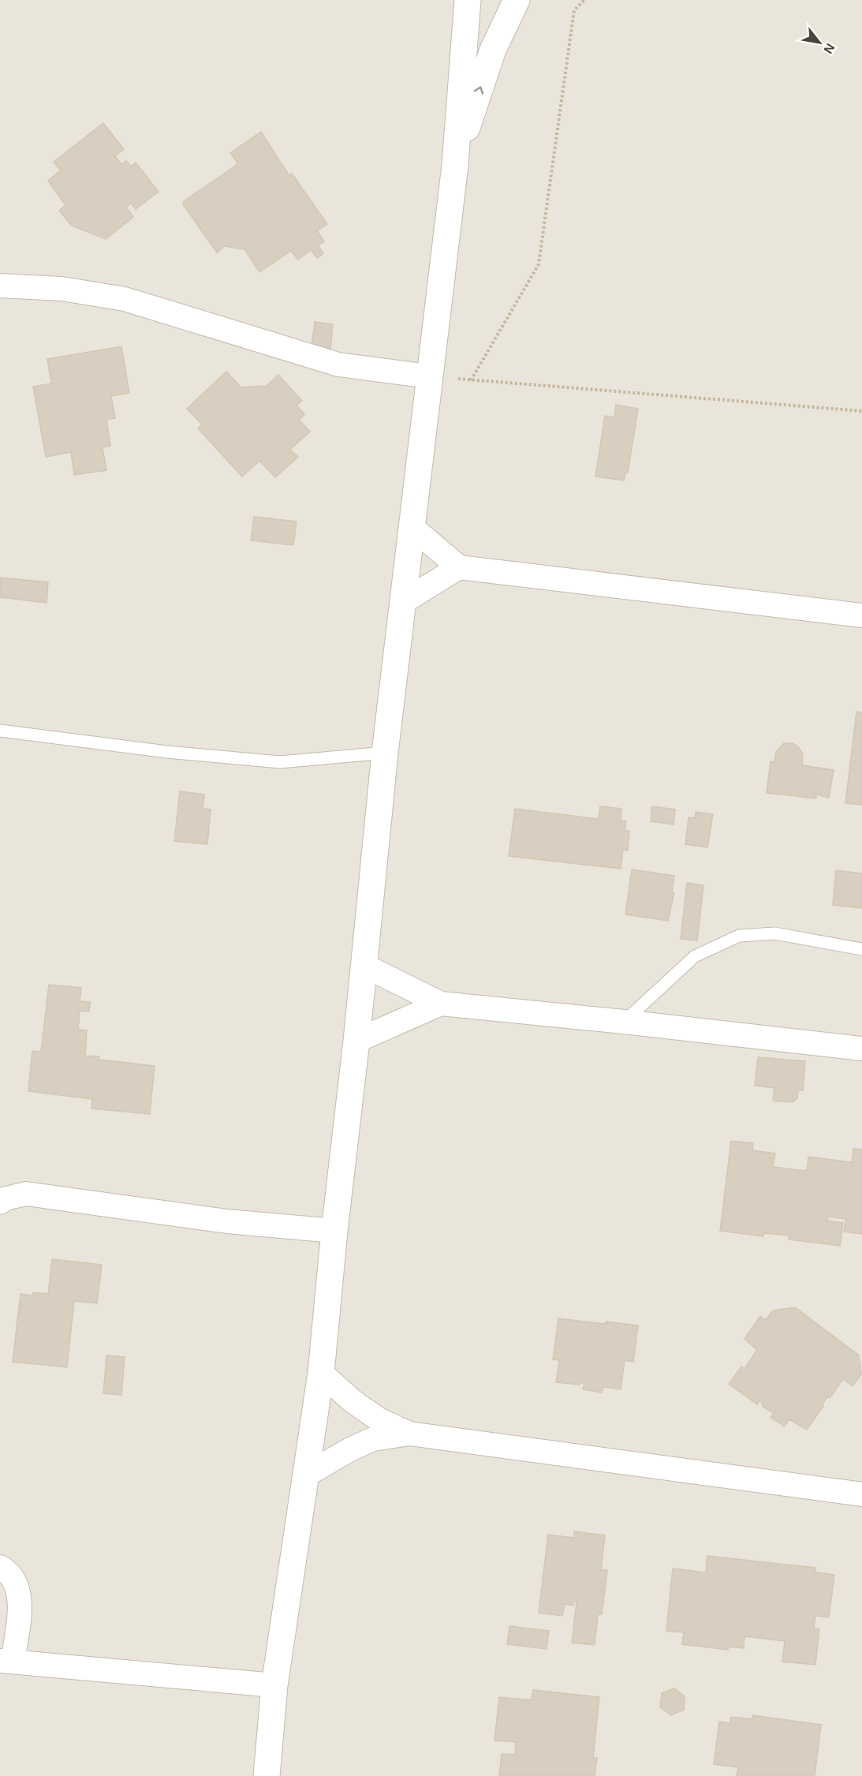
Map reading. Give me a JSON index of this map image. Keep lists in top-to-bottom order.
{
  "north": "bottom right"
}
